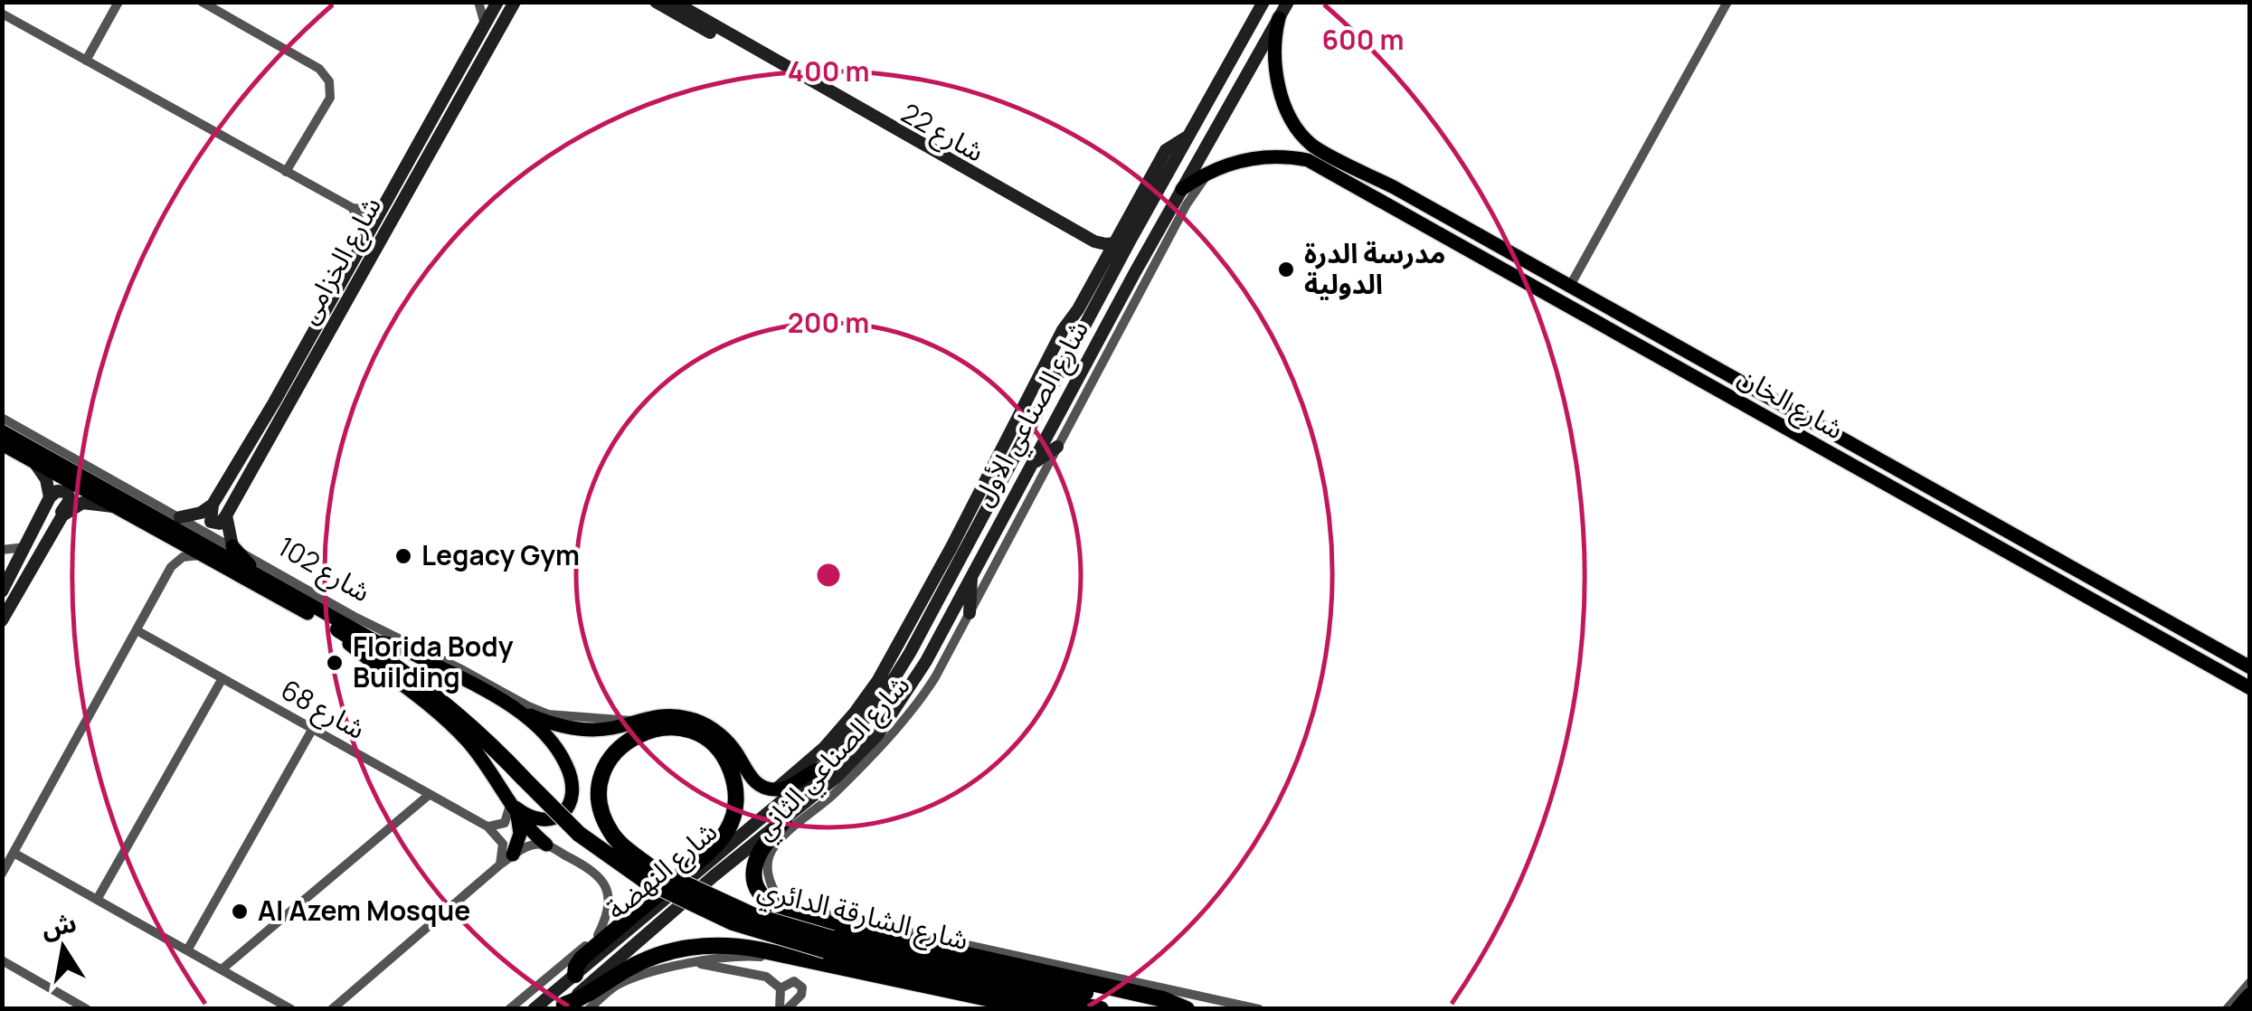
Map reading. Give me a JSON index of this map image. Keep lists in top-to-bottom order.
{
  "streets": {
    "highway": ["شارع 102", "شارع الشارقة الدائري"],
    "main road": ["شارع الخان"],
    "street": [
      "شارع 22",
      "شارع الخزامى",
      "شارع الصناعي الأول",
      "شارع 68",
      "شارع الصناعي الثاني",
      "شارع النهضة"
    ]
  },
  "crossings": [
    ["شارع الخان", "شارع الصناعي الأول"],
    ["شارع الخان", "شارع الصناعي الثاني"],
    ["شارع الصناعي الأول", "شارع النهضة"],
    ["شارع 102", "شارع الشارقة الدائري"]
  ],
  "places": [
    "مدرسة الدرة الدولية",
    "Legacy Gym",
    "Florida Body Building",
    "Al Azem Mosque"
  ],
  "north": "top",
  "rings": ["600 m", "400 m", "200 m"]
}
